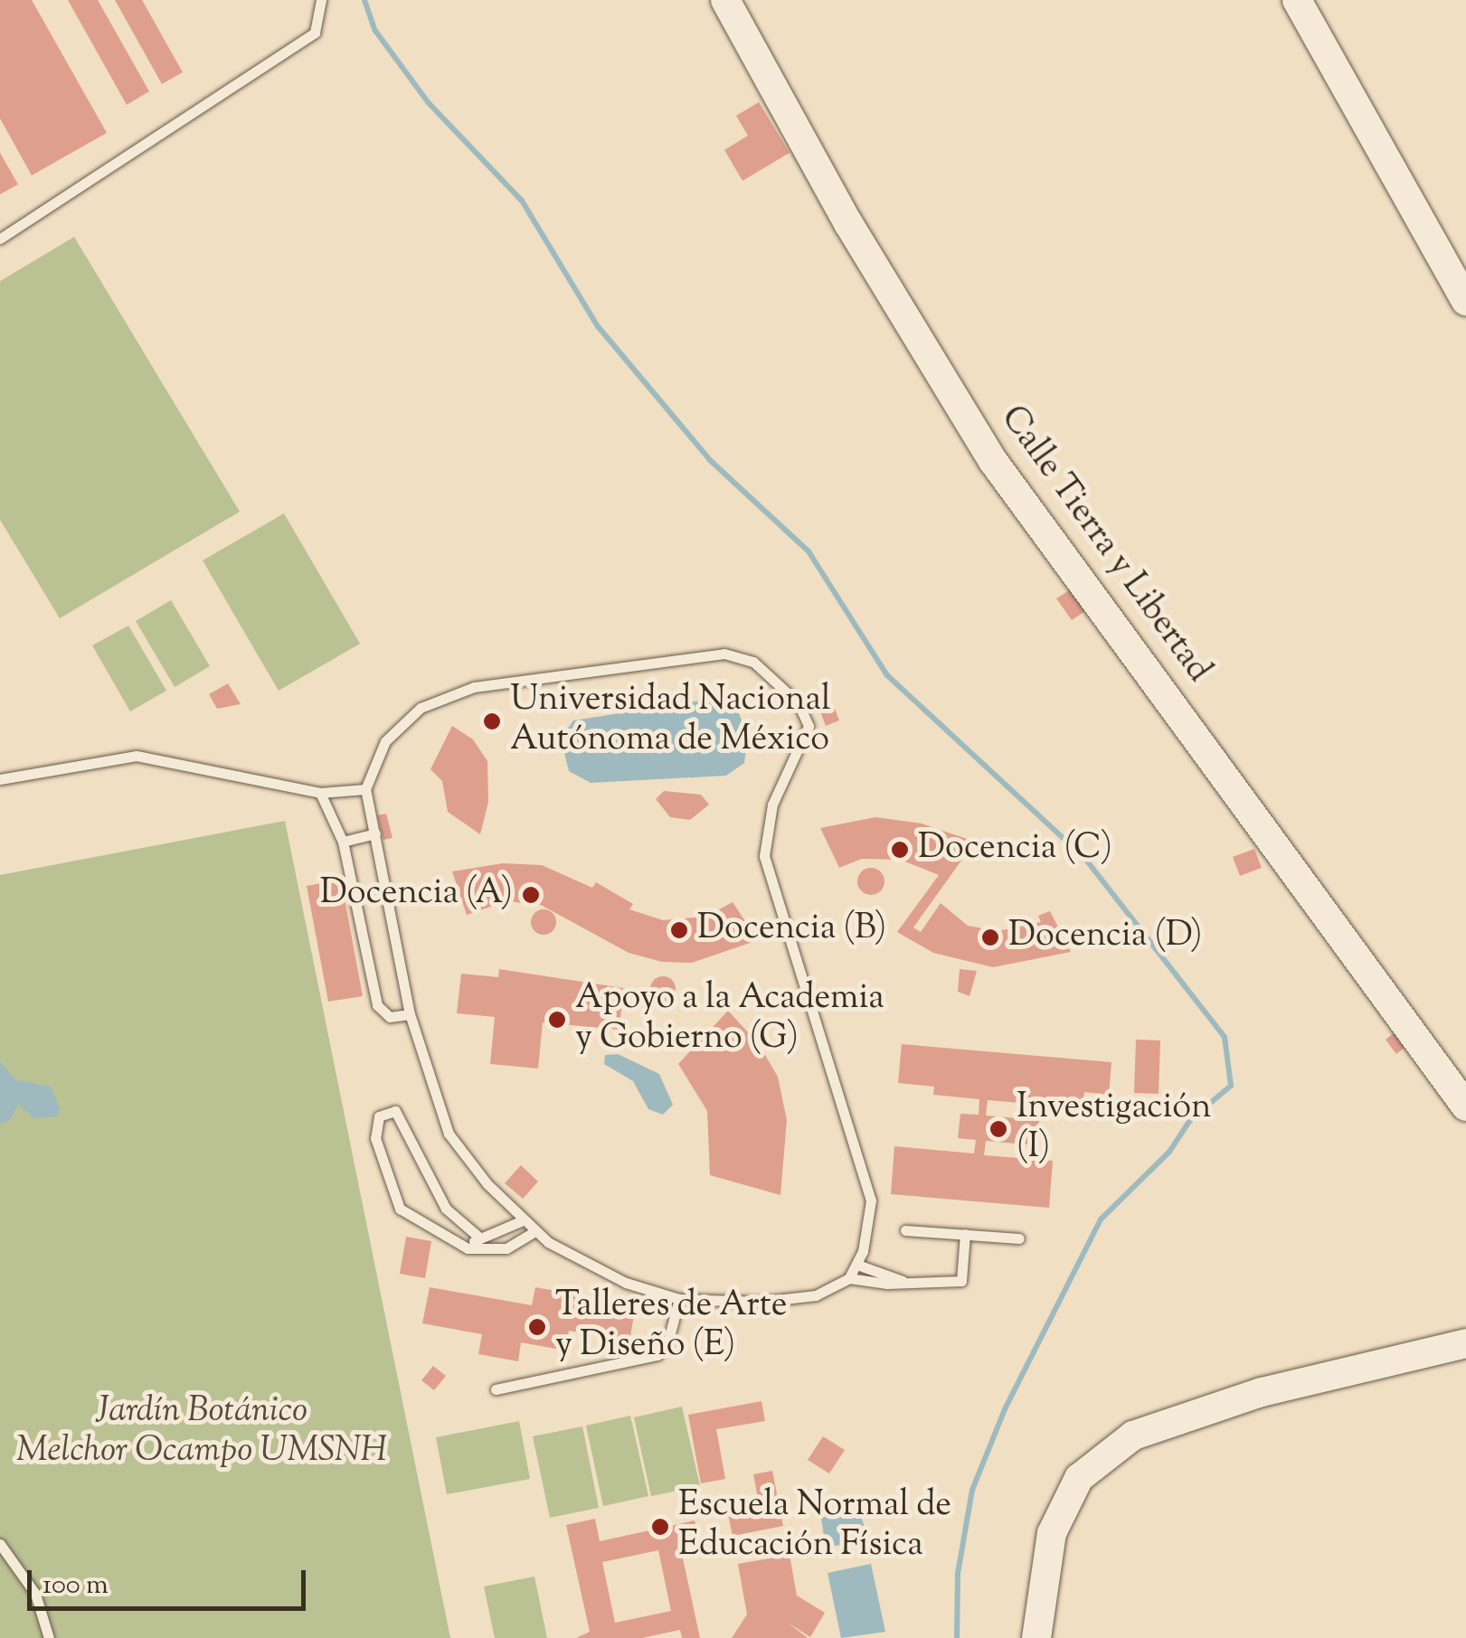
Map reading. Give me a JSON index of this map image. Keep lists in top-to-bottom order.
{
  "streets": {
    "street": ["Calle Tierra y Libertad"]
  },
  "parks": ["Jardín Botánico Melchor Ocampo UMSNH"],
  "places": [
    "Universidad Nacional Autónoma de México",
    "Docencia (C)",
    "Docencia (A)",
    "Docencia (B)",
    "Docencia (D)",
    "Apoyo a la Academia y Gobierno (G)",
    "Investigación (I)",
    "Talleres de Arte y Diseño (E)",
    "Escuela Normal de Educación Física"
  ],
  "scale_bar": "100 m"
}
